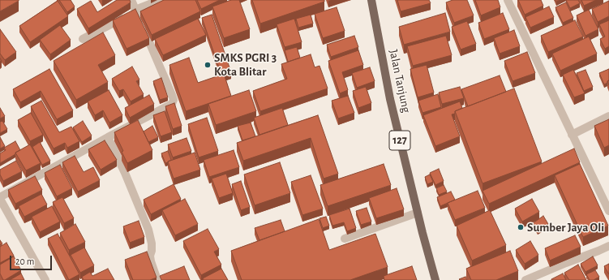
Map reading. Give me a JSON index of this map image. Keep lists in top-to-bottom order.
{
  "streets": {
    "main road": ["Jalan Tanjung", "127"]
  },
  "places": ["SMKS PGRI 3 Kota Blitar", "Sumber Jaya Oli"],
  "scale_bar": "20 m"
}
